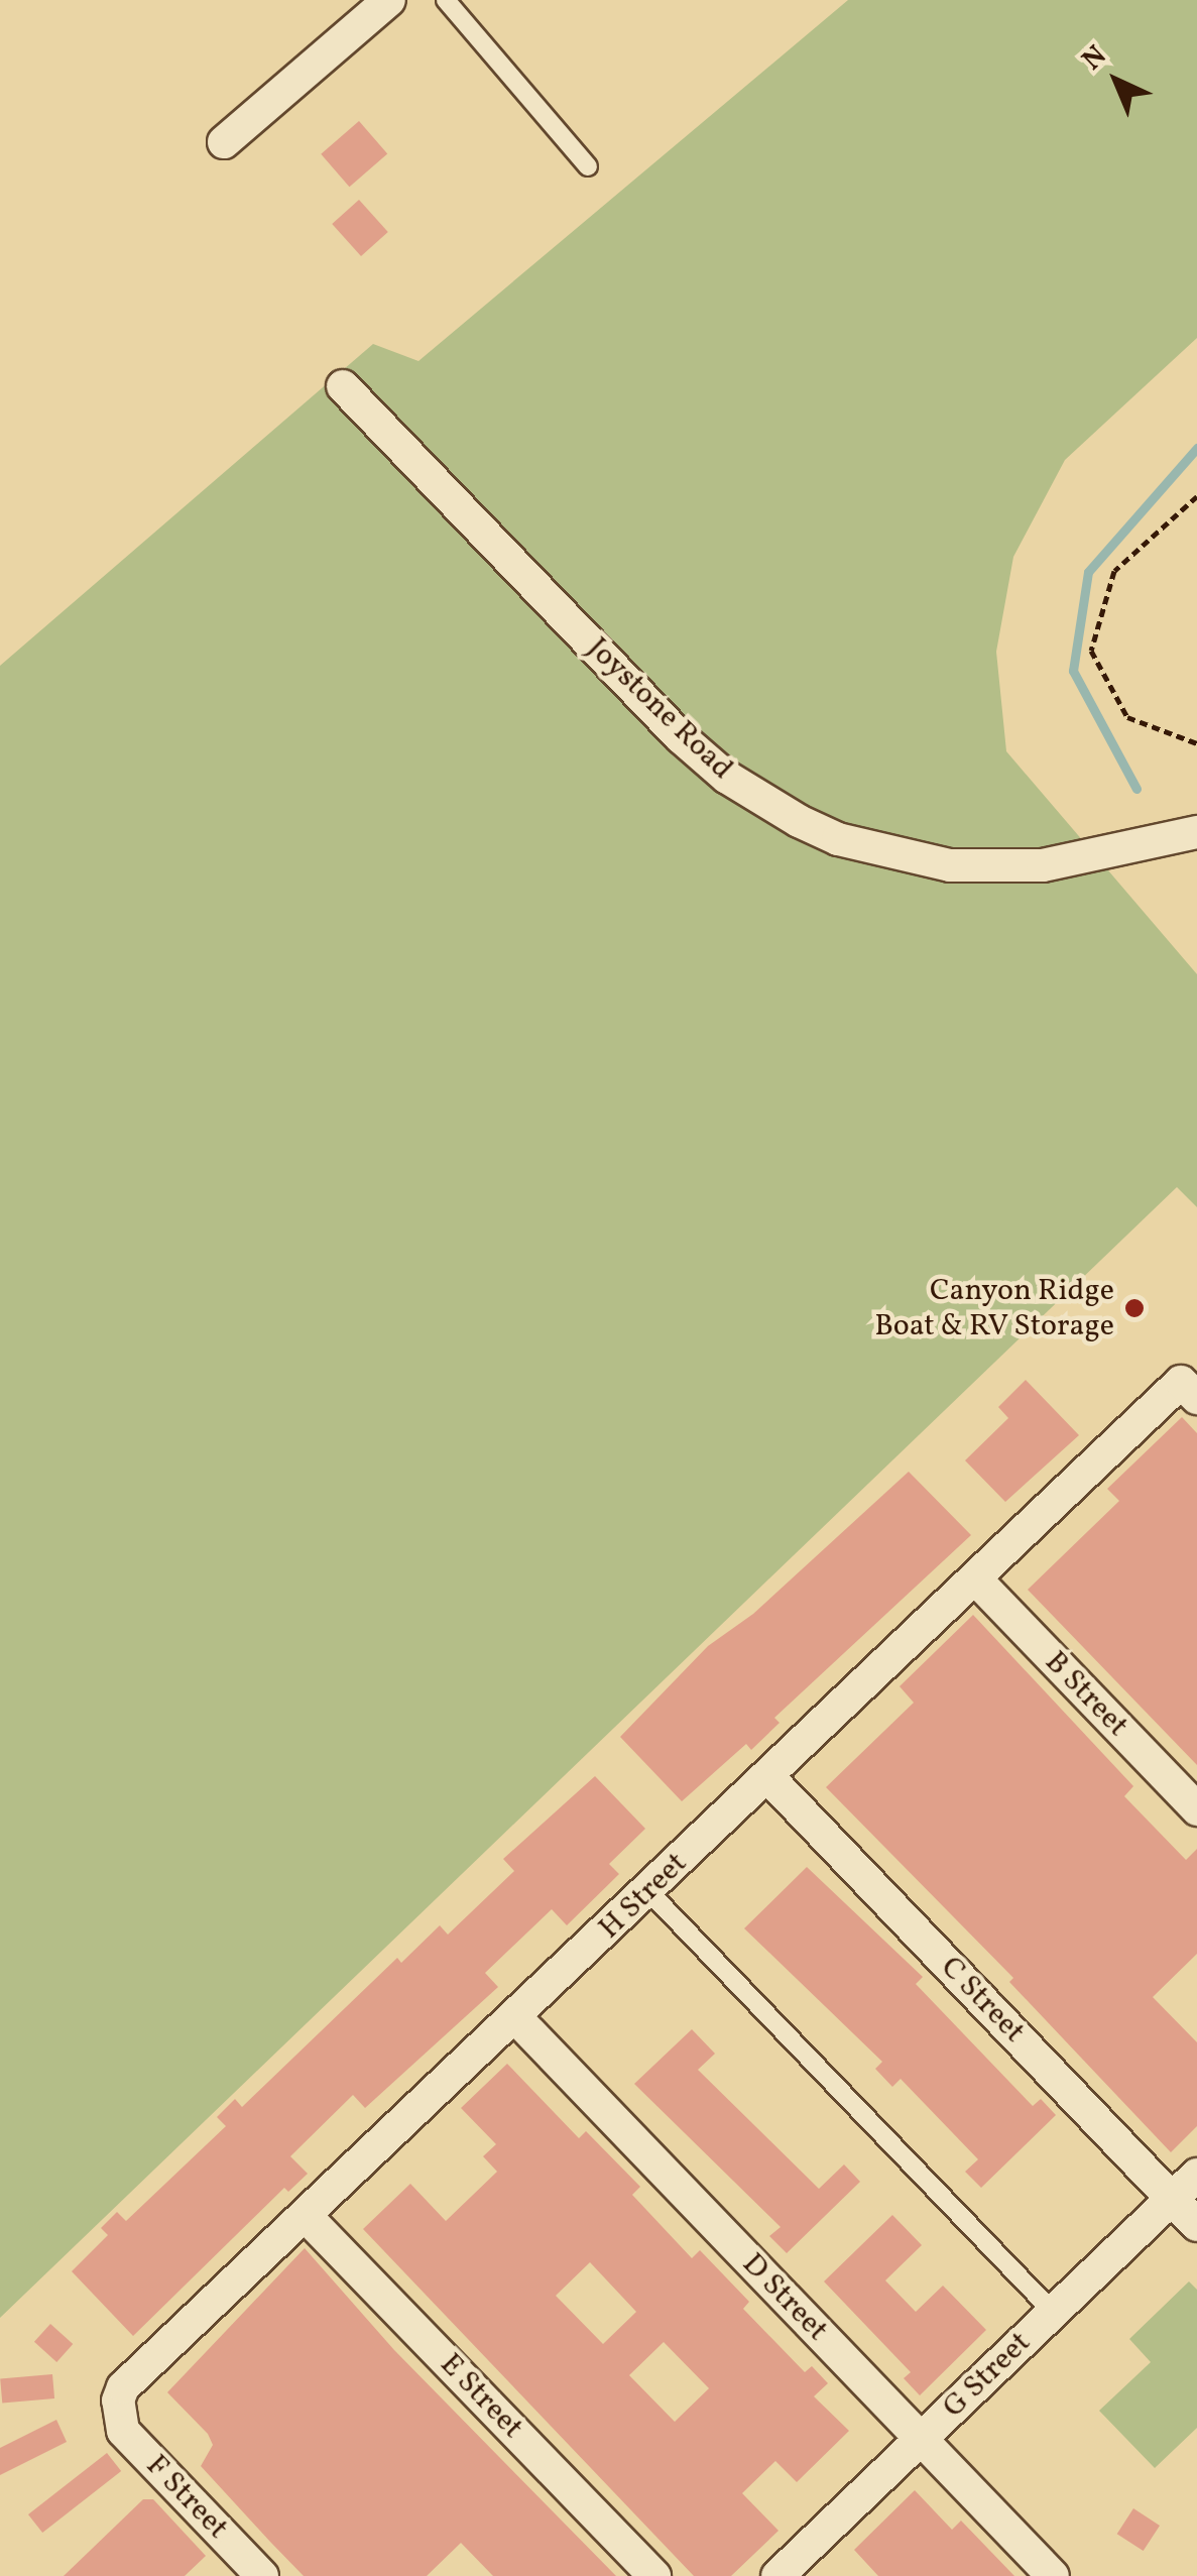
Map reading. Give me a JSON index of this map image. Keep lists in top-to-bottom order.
{
  "streets": {
    "street": [
      "Joystone Road",
      "B Street",
      "H Street",
      "C Street",
      "D Street",
      "G Street",
      "E Street",
      "F Street"
    ]
  },
  "crossings": [
    ["B Street", "H Street"],
    ["H Street", "C Street"],
    ["H Street", "D Street"],
    ["H Street", "E Street"],
    ["H Street", "F Street"],
    ["C Street", "G Street"],
    ["D Street", "G Street"]
  ],
  "places": ["Canyon Ridge Boat & RV Storage"],
  "north": "top left"
}
